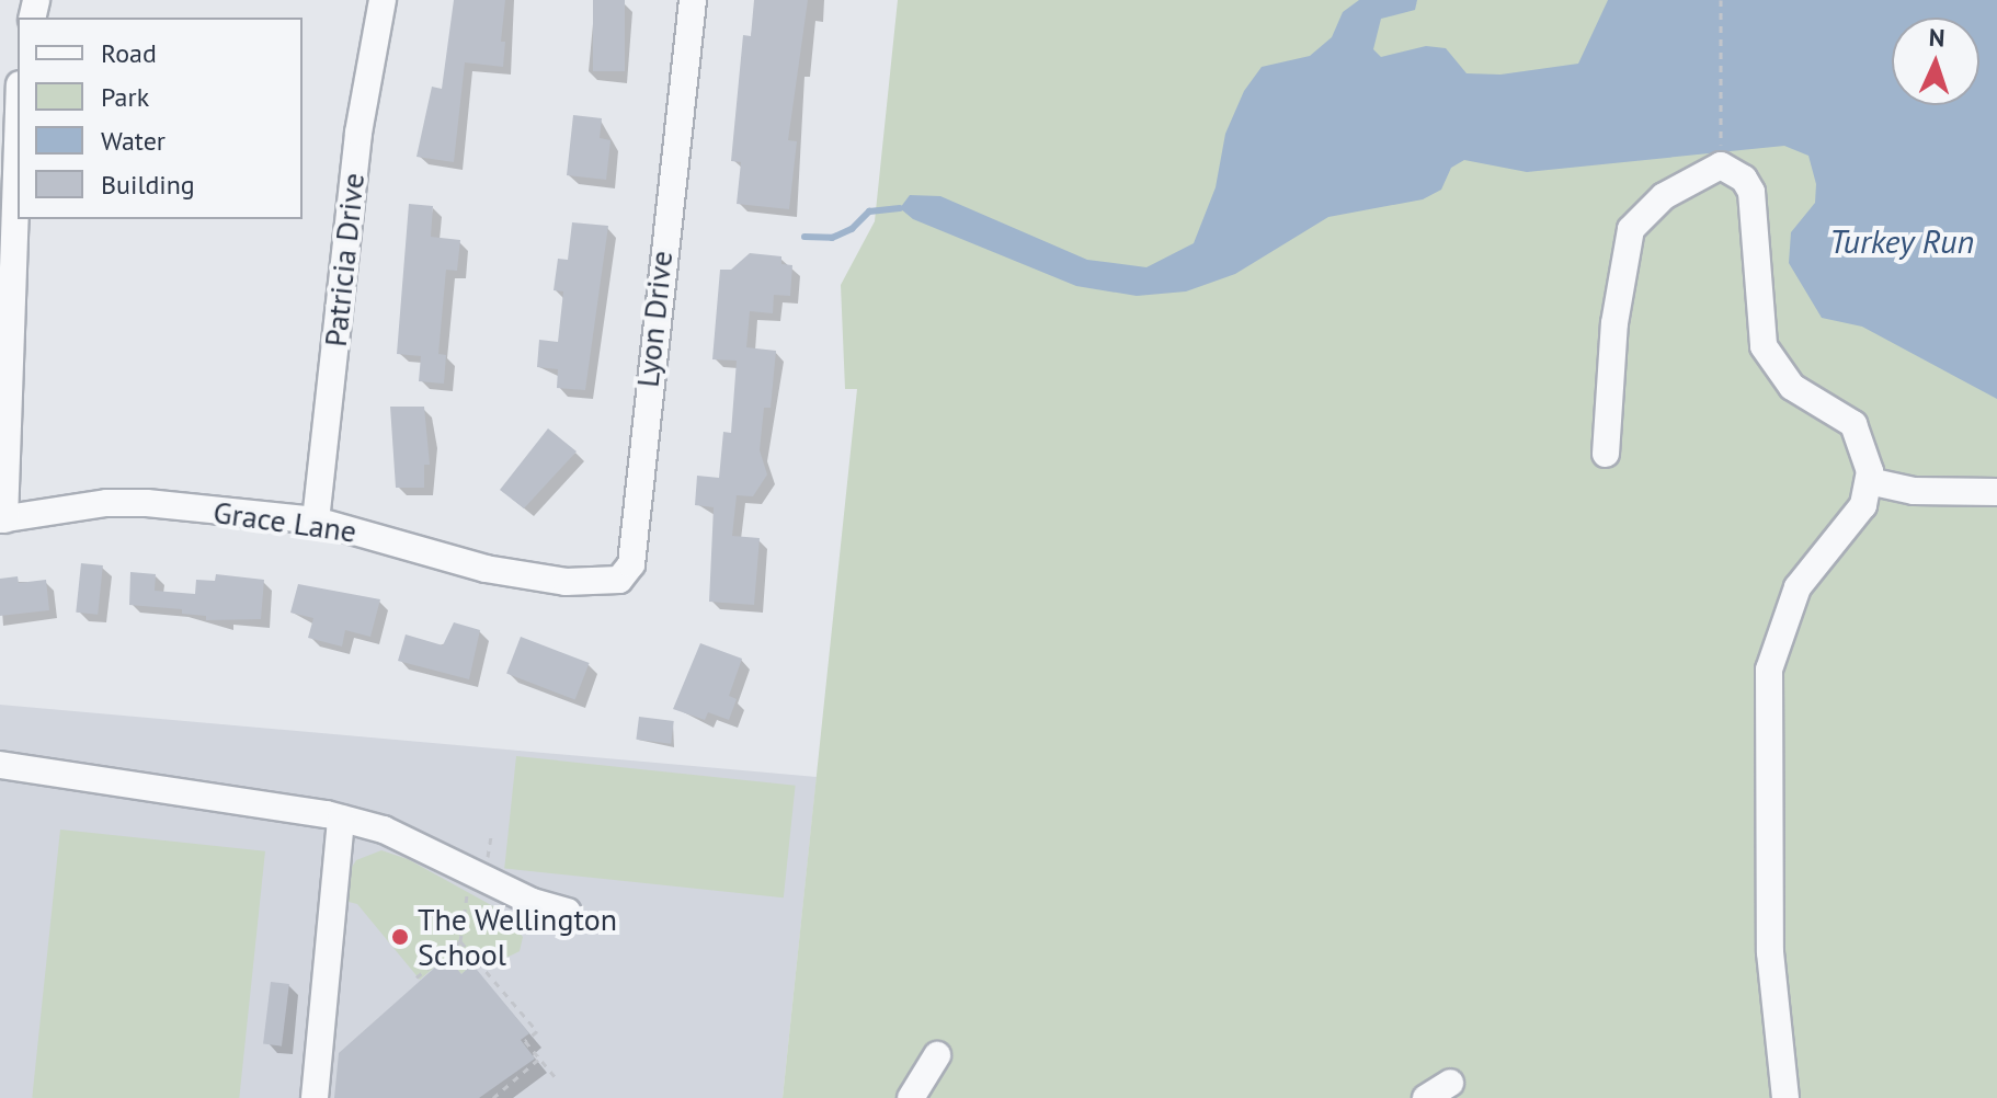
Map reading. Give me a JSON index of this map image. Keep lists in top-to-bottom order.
{
  "streets": {
    "street": ["Patricia Drive", "Lyon Drive", "Grace Lane"]
  },
  "crossings": [
    ["Patricia Drive", "Grace Lane"],
    ["Lyon Drive", "Grace Lane"]
  ],
  "water": ["Turkey Run"],
  "places": ["The Wellington School"],
  "legend": [
    "Road",
    "Park",
    "Water",
    "Building"
  ],
  "north": "top"
}
